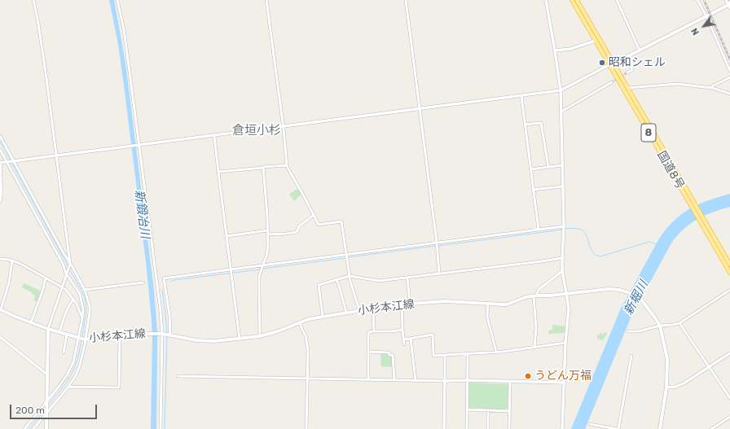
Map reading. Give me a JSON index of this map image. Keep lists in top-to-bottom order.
{
  "streets": {
    "highway": ["8", "国道8号"],
    "main road": ["小杉本江線"]
  },
  "districts": ["倉垣小杉"],
  "water": ["新鍛冶川", "新堀川"],
  "places": ["昭和シェル", "うどん万福"],
  "scale_bar": "200 m",
  "north": "bottom left"
}
